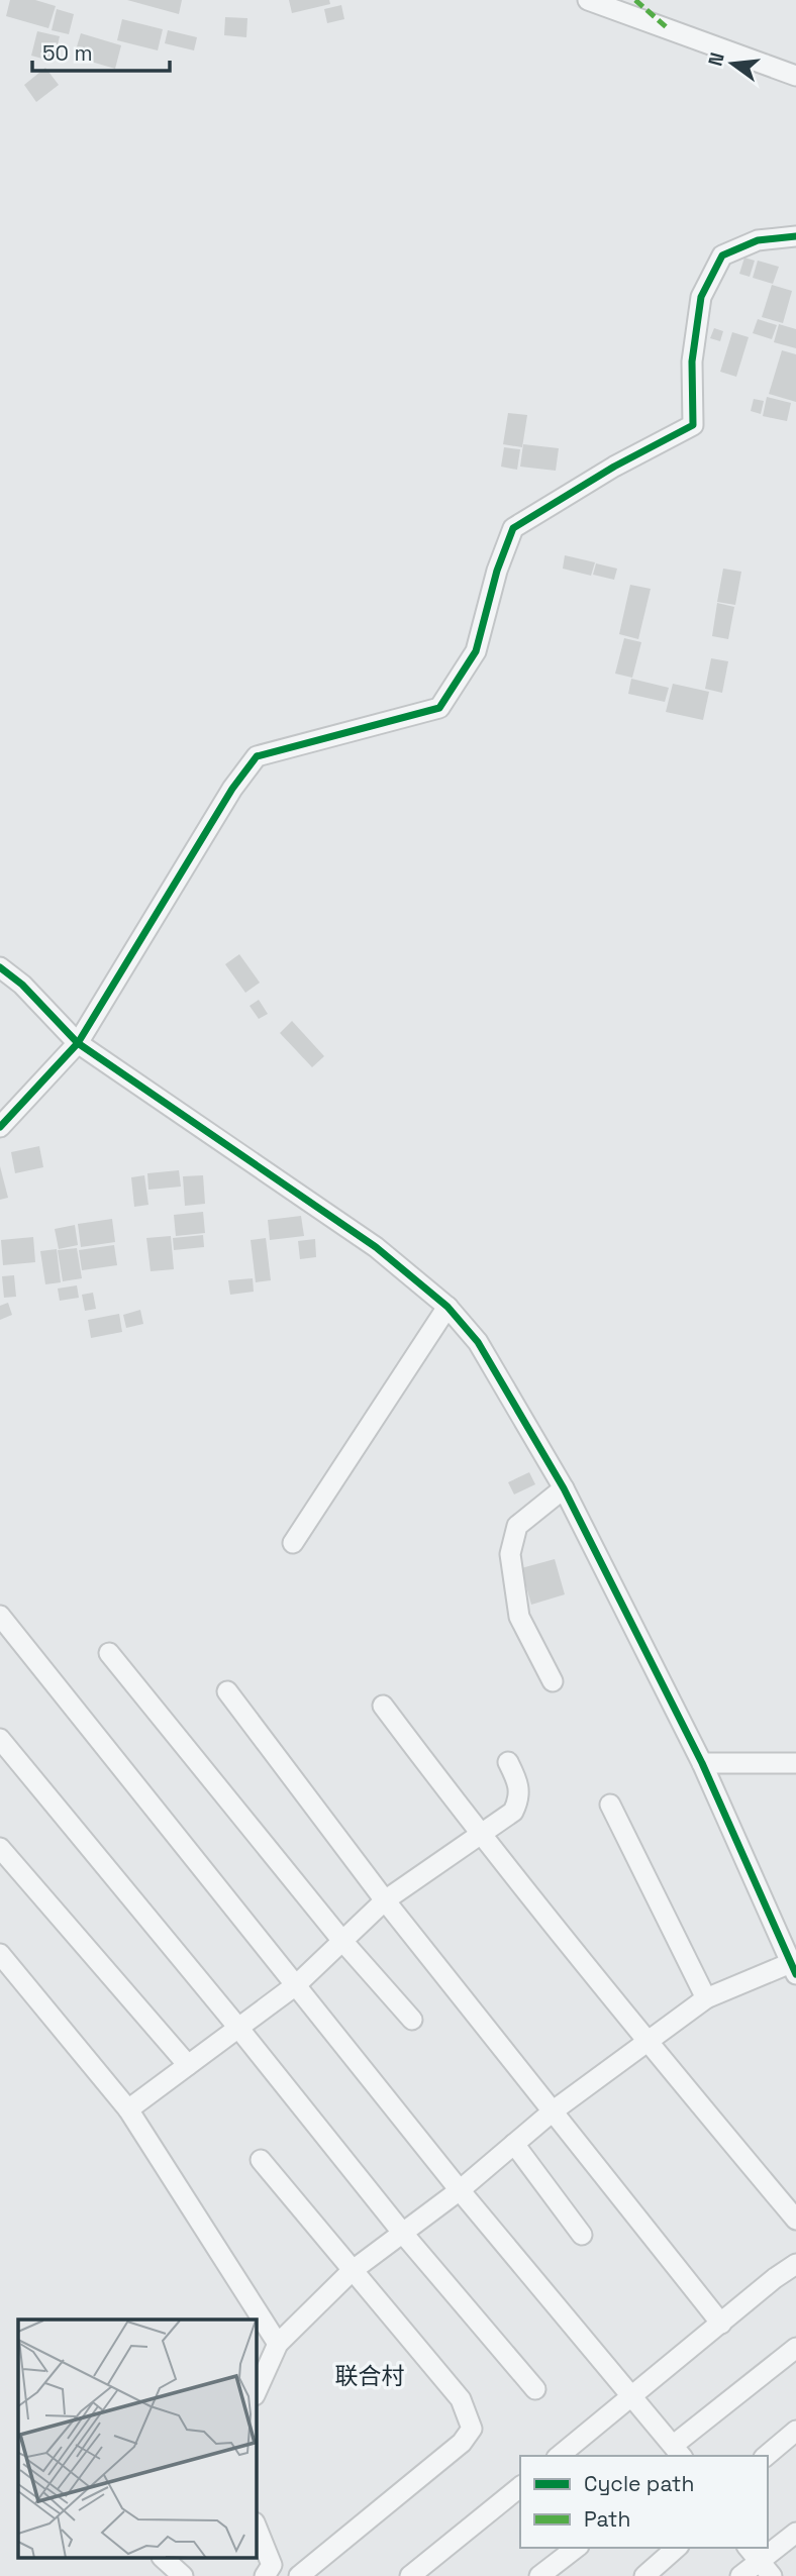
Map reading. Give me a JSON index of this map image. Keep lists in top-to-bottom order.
{
  "districts": ["联合村"],
  "legend": ["Cycle path", "Path"],
  "scale_bar": "50 m",
  "north": "left"
}
